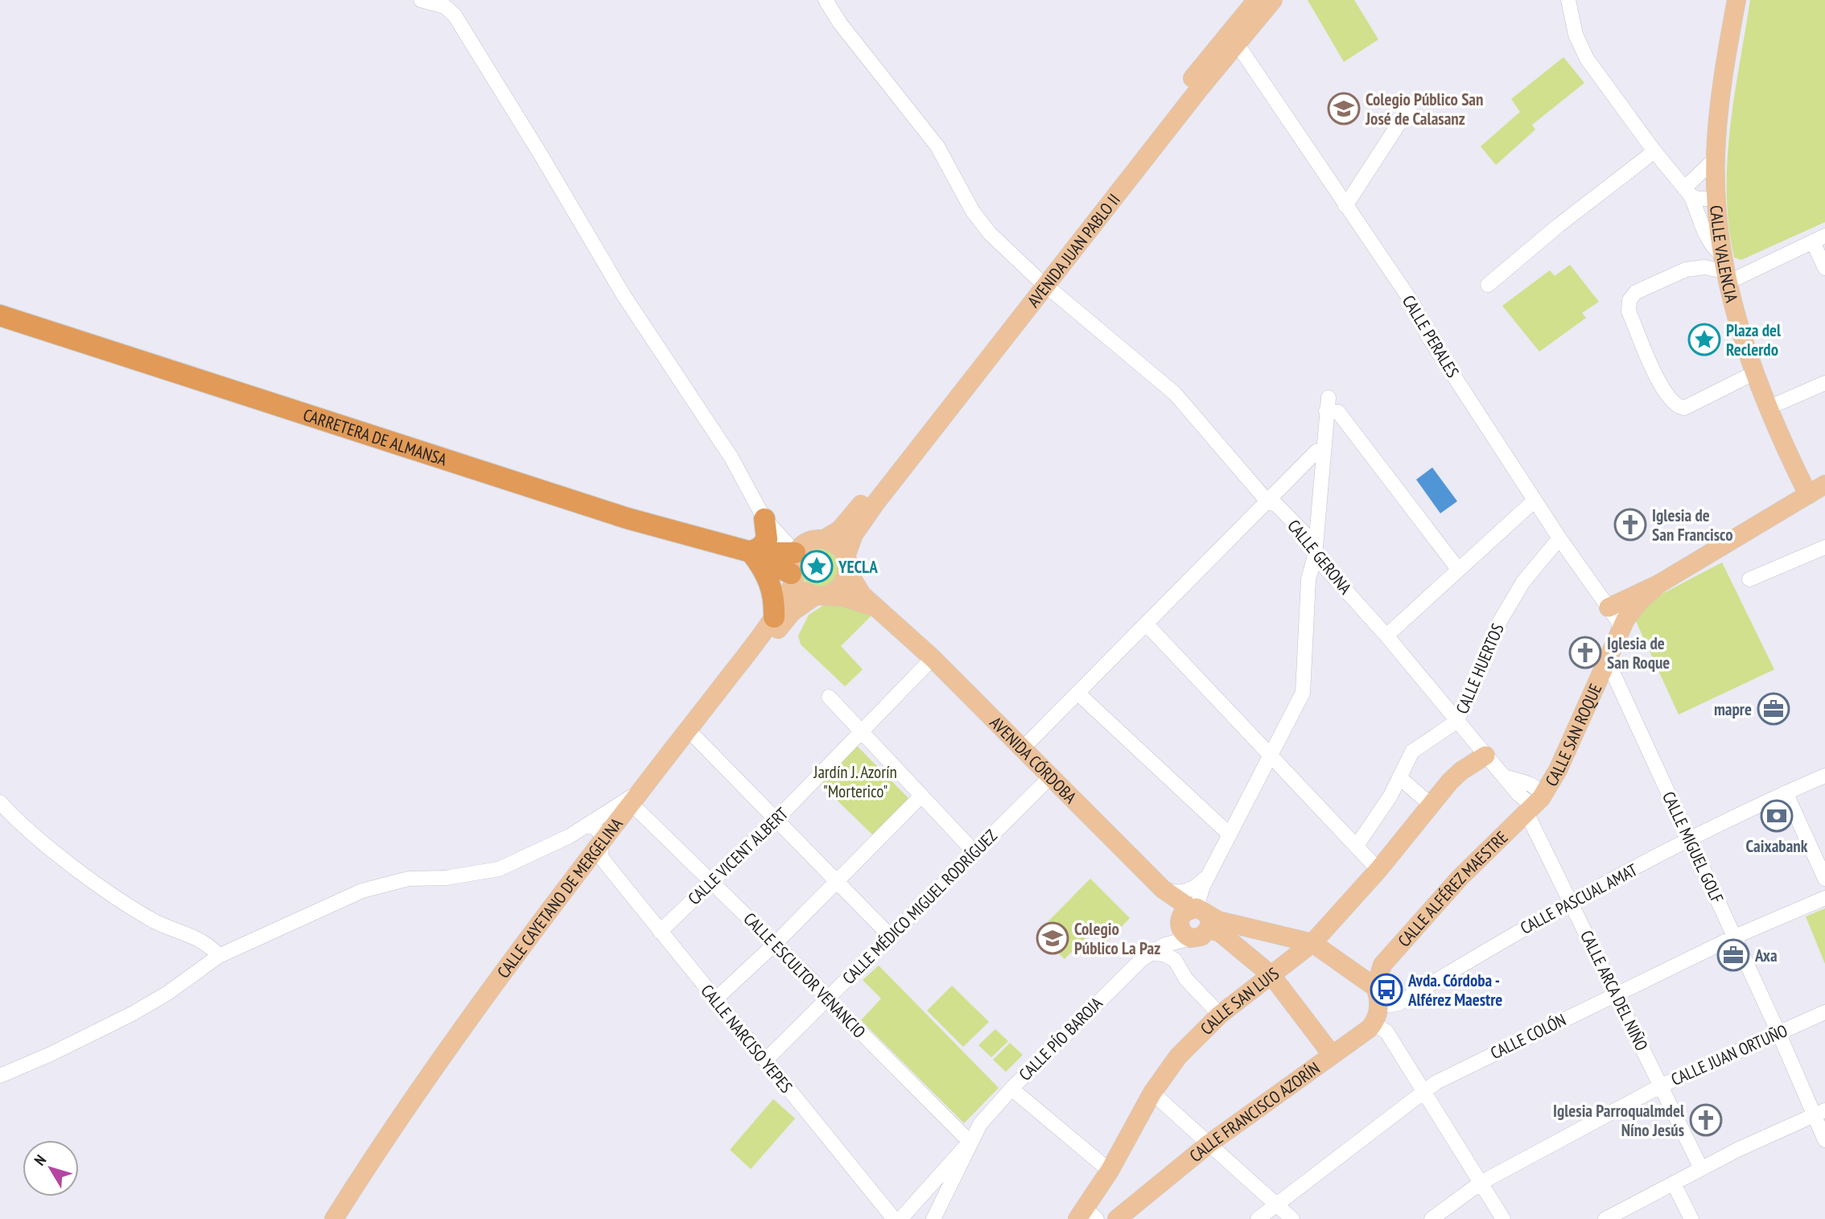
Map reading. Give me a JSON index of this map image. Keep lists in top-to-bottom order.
{
  "streets": {
    "highway": ["CARRETERA DE ALMANSA"],
    "main road": [
      "AVENIDA JUAN PABLO II",
      "CALLE VALENCIA",
      "CALLE SAN ROQUE",
      "AVENIDA CÓRDOBA",
      "CALLE ALFÉREZ MAESTRE",
      "CALLE CAYETANO DE MERGELINA",
      "CALLE SAN LUIS",
      "CALLE FRANCISCO AZORÍN"
    ],
    "street": [
      "CALLE PERALES",
      "CALLE GERONA",
      "CALLE HUERTOS",
      "CALLE MIGUEL GOLF",
      "CALLE VICENT ALBERT",
      "CALLE PASCUAL AMAT",
      "CALLE MÉDICO MIGUEL RODRÍGUEZ",
      "CALLE ESCULTOR VENANCIO",
      "CALLE ARCA DEL NIÑO",
      "CALLE COLÓN",
      "CALLE NARCISO YEPES",
      "CALLE PÍO BAROJA",
      "CALLE JUAN ORTUÑO"
    ]
  },
  "crossings": [
    ["AVENIDA JUAN PABLO II", "CALLE PERALES"],
    ["AVENIDA JUAN PABLO II", "CALLE GERONA"],
    ["CALLE PERALES", "CALLE HUERTOS"],
    ["CALLE PERALES", "CALLE SAN ROQUE"],
    ["CALLE GERONA", "CALLE HUERTOS"],
    ["CALLE GERONA", "CALLE SAN ROQUE"],
    ["CALLE GERONA", "CALLE ALFÉREZ MAESTRE"],
    ["CALLE GERONA", "CALLE ARCA DEL NIÑO"],
    ["CALLE GERONA", "CALLE SAN LUIS"],
    ["CALLE SAN ROQUE", "CALLE MIGUEL GOLF"],
    ["CALLE SAN ROQUE", "CALLE ALFÉREZ MAESTRE"],
    ["CALLE SAN ROQUE", "CALLE ARCA DEL NIÑO"],
    ["AVENIDA CÓRDOBA", "CALLE VICENT ALBERT"],
    ["AVENIDA CÓRDOBA", "CALLE CAYETANO DE MERGELINA"],
    ["AVENIDA CÓRDOBA", "CALLE MÉDICO MIGUEL RODRÍGUEZ"],
    ["AVENIDA CÓRDOBA", "CALLE PÍO BAROJA"],
    ["CALLE MIGUEL GOLF", "CALLE PASCUAL AMAT"],
    ["CALLE MIGUEL GOLF", "CALLE COLÓN"],
    ["CALLE MIGUEL GOLF", "CALLE JUAN ORTUÑO"],
    ["CALLE VICENT ALBERT", "CALLE ESCULTOR VENANCIO"],
    ["CALLE VICENT ALBERT", "CALLE NARCISO YEPES"],
    ["CALLE ALFÉREZ MAESTRE", "CALLE ARCA DEL NIÑO"],
    ["CALLE CAYETANO DE MERGELINA", "CALLE ESCULTOR VENANCIO"],
    ["CALLE CAYETANO DE MERGELINA", "CALLE NARCISO YEPES"],
    ["CALLE PASCUAL AMAT", "CALLE ARCA DEL NIÑO"],
    ["CALLE MÉDICO MIGUEL RODRÍGUEZ", "CALLE ESCULTOR VENANCIO"],
    ["CALLE MÉDICO MIGUEL RODRÍGUEZ", "CALLE NARCISO YEPES"],
    ["CALLE ESCULTOR VENANCIO", "CALLE PÍO BAROJA"],
    ["CALLE ARCA DEL NIÑO", "CALLE COLÓN"],
    ["CALLE ARCA DEL NIÑO", "CALLE JUAN ORTUÑO"]
  ],
  "parks": ["Jardín J. Azorín \"Morterico\""],
  "places": {
    "school or university": ["Colegio Público San José de Calasanz", "Colegio Público La Paz"],
    "place": ["Plaza del Reclerdo", "YECLA"],
    "church": ["Iglesia de San Francisco", "Iglesia de San Roque", "Iglesia Parroqualmdel Níno Jesús"],
    "office": ["mapre", "Axa"],
    "bank": ["Caixabank"],
    "bus stop": ["Avda. Córdoba - Alférez Maestre"]
  },
  "north": "top left"
}
